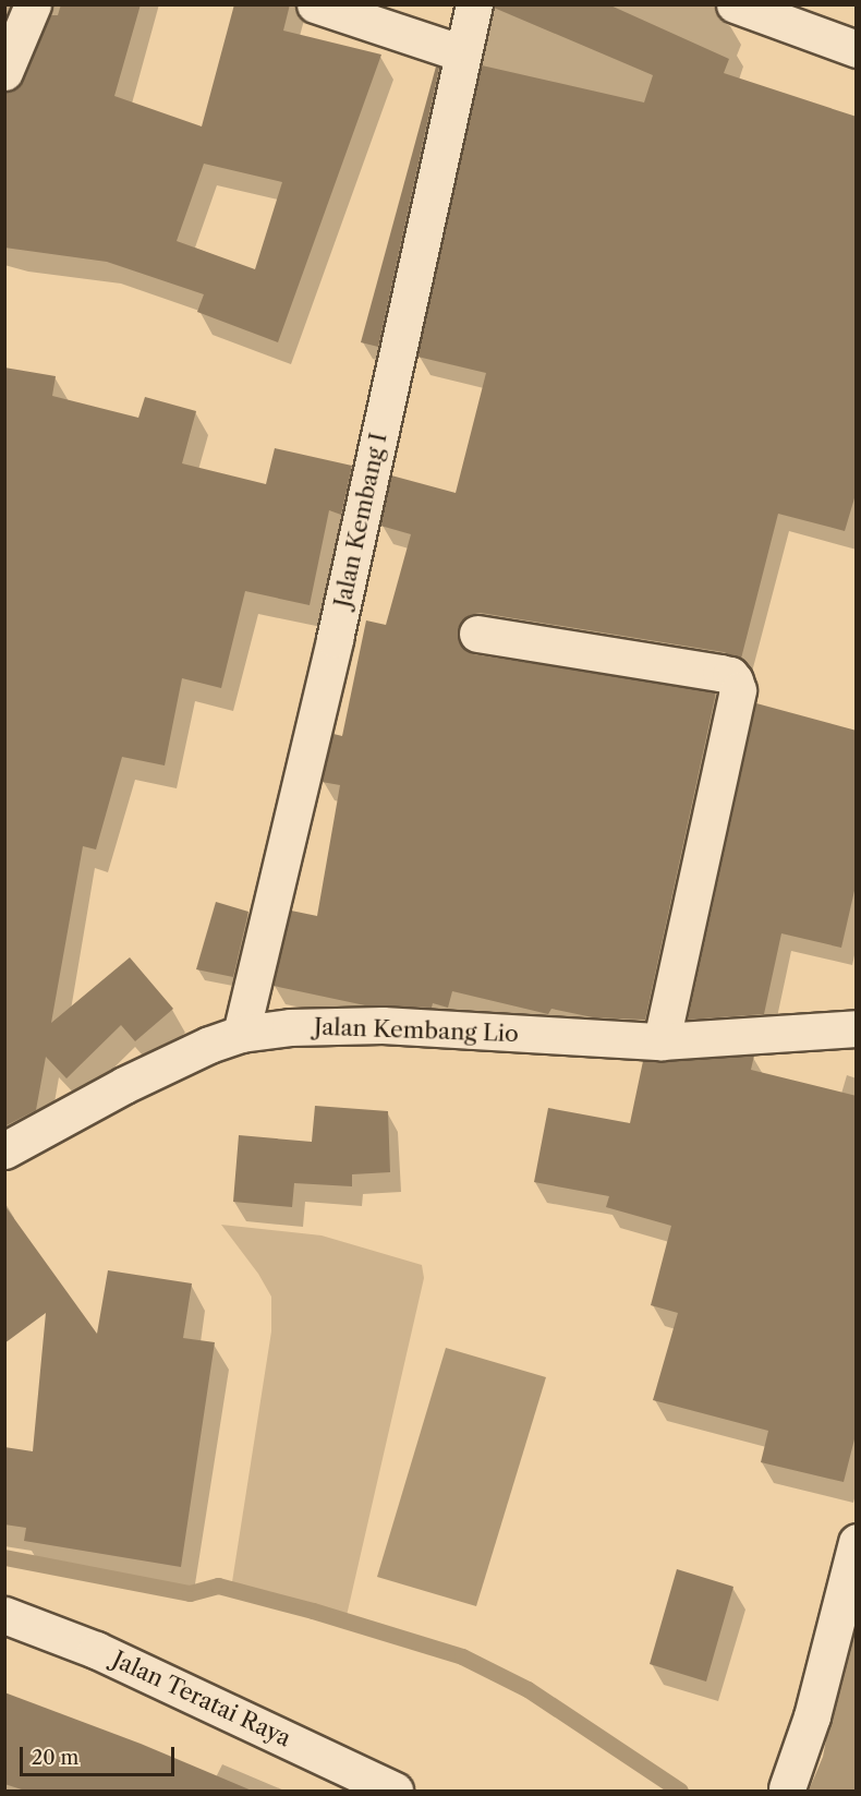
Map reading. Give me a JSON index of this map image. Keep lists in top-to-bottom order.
{
  "streets": {
    "street": ["Jalan Kembang I", "Jalan Kembang Lio", "Jalan Teratai Raya"]
  },
  "crossings": [
    ["Jalan Kembang I", "Jalan Kembang Lio"]
  ],
  "scale_bar": "20 m"
}
